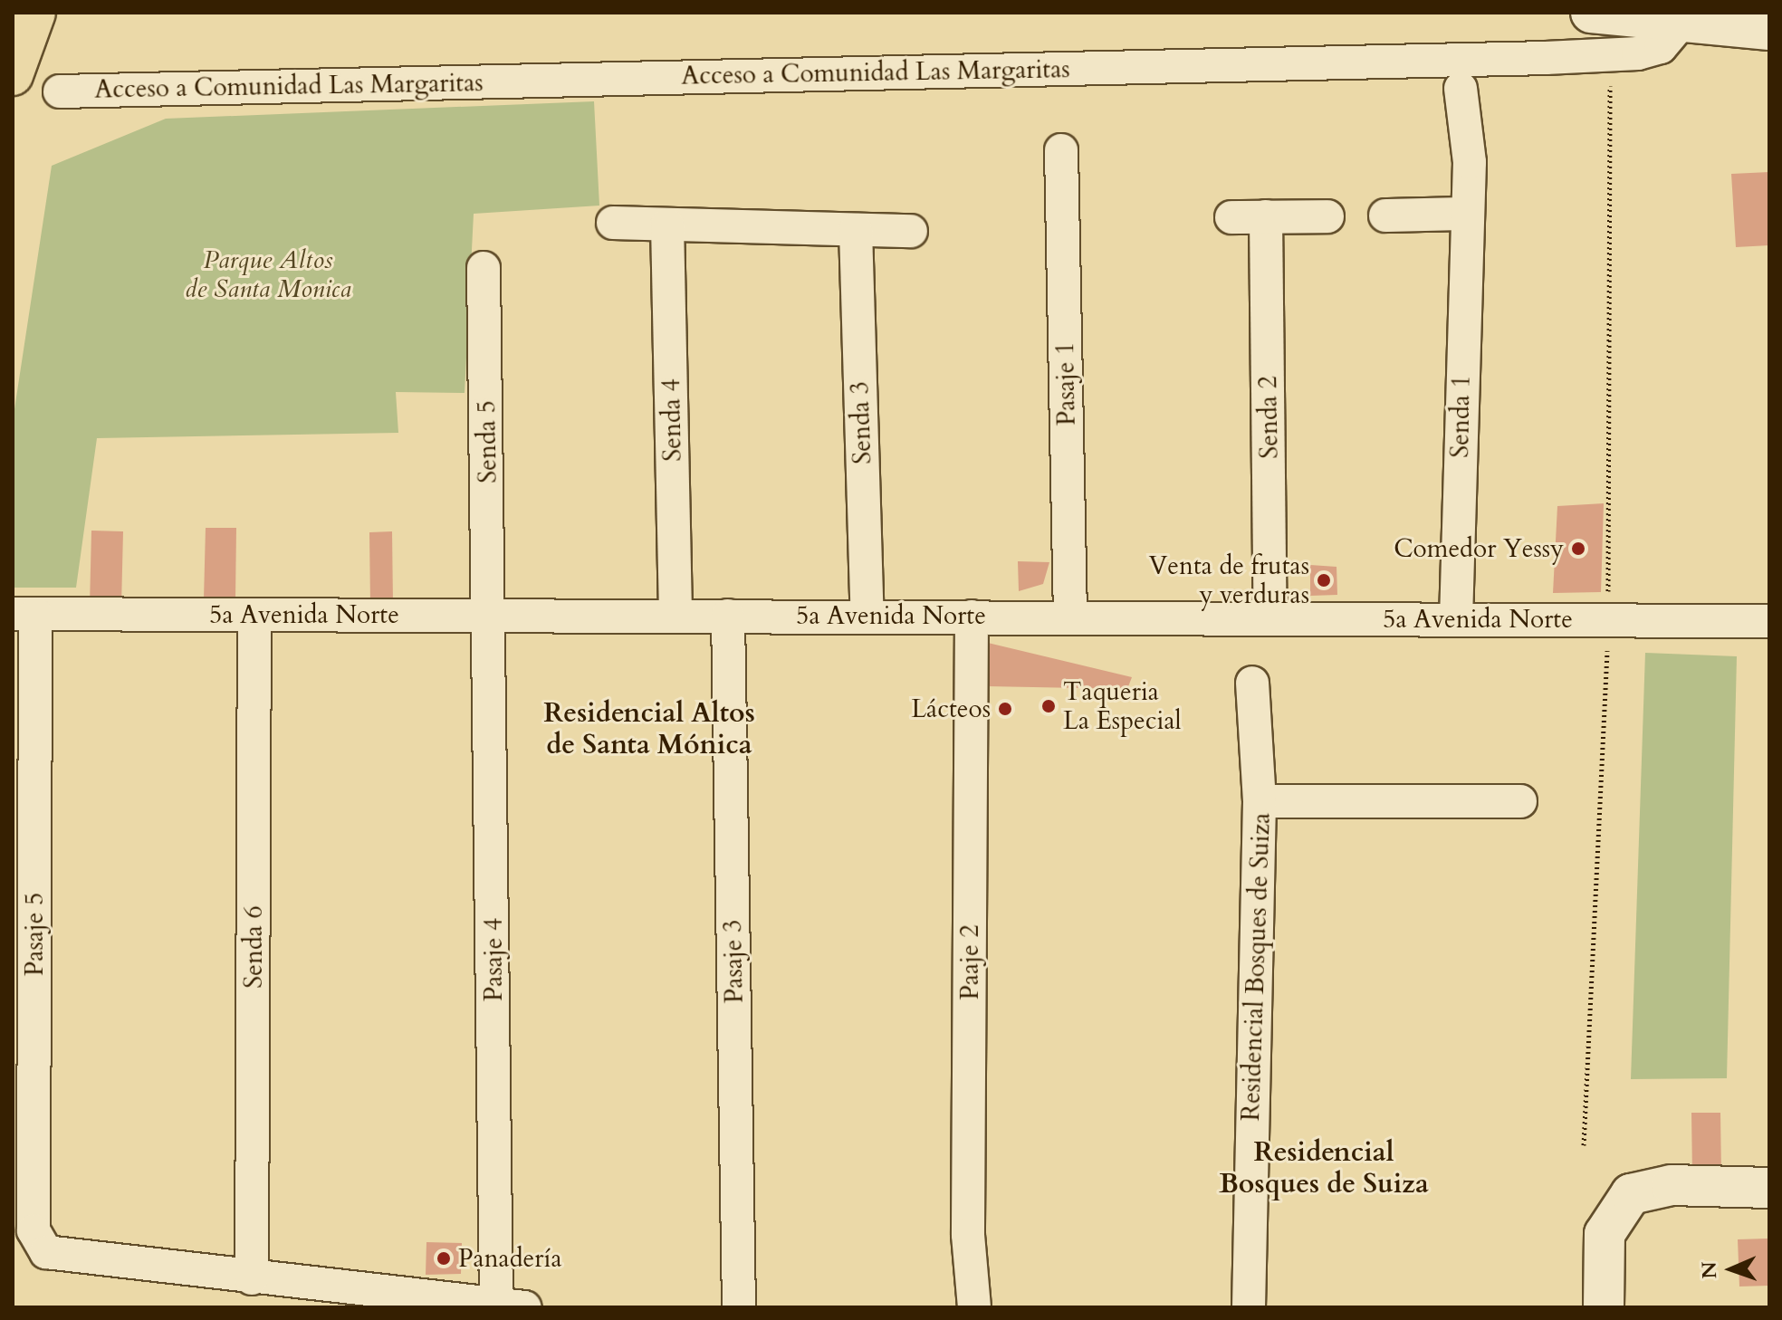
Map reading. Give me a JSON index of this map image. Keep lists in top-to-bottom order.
{
  "streets": {
    "street": [
      "Acceso a Comunidad Las Margaritas",
      "Pasaje 1",
      "Senda 1",
      "Senda 2",
      "Senda 4",
      "Senda 3",
      "Senda 5",
      "5a Avenida Norte",
      "Pasaje 5",
      "Senda 6",
      "Pasaje 4",
      "Pasaje 3",
      "Paaje 2",
      "Residencial Bosques de Suiza"
    ]
  },
  "crossings": [
    ["Pasaje 1", "5a Avenida Norte"],
    ["Senda 1", "5a Avenida Norte"],
    ["Senda 2", "5a Avenida Norte"],
    ["Senda 4", "5a Avenida Norte"],
    ["Senda 3", "5a Avenida Norte"],
    ["Senda 5", "5a Avenida Norte"],
    ["Senda 5", "Pasaje 4"],
    ["5a Avenida Norte", "Pasaje 5"],
    ["5a Avenida Norte", "Senda 6"],
    ["5a Avenida Norte", "Pasaje 4"],
    ["5a Avenida Norte", "Pasaje 3"],
    ["5a Avenida Norte", "Paaje 2"],
    ["Pasaje 5", "Senda 6"]
  ],
  "districts": ["Residencial Altos de Santa Mónica", "Residencial Bosques de Suiza"],
  "parks": ["Parque Altos de Santa Monica"],
  "places": [
    "Comedor Yessy",
    "Venta de frutas y verduras",
    "Taqueria La Especial",
    "Lácteos",
    "Panadería"
  ],
  "north": "left"
}
